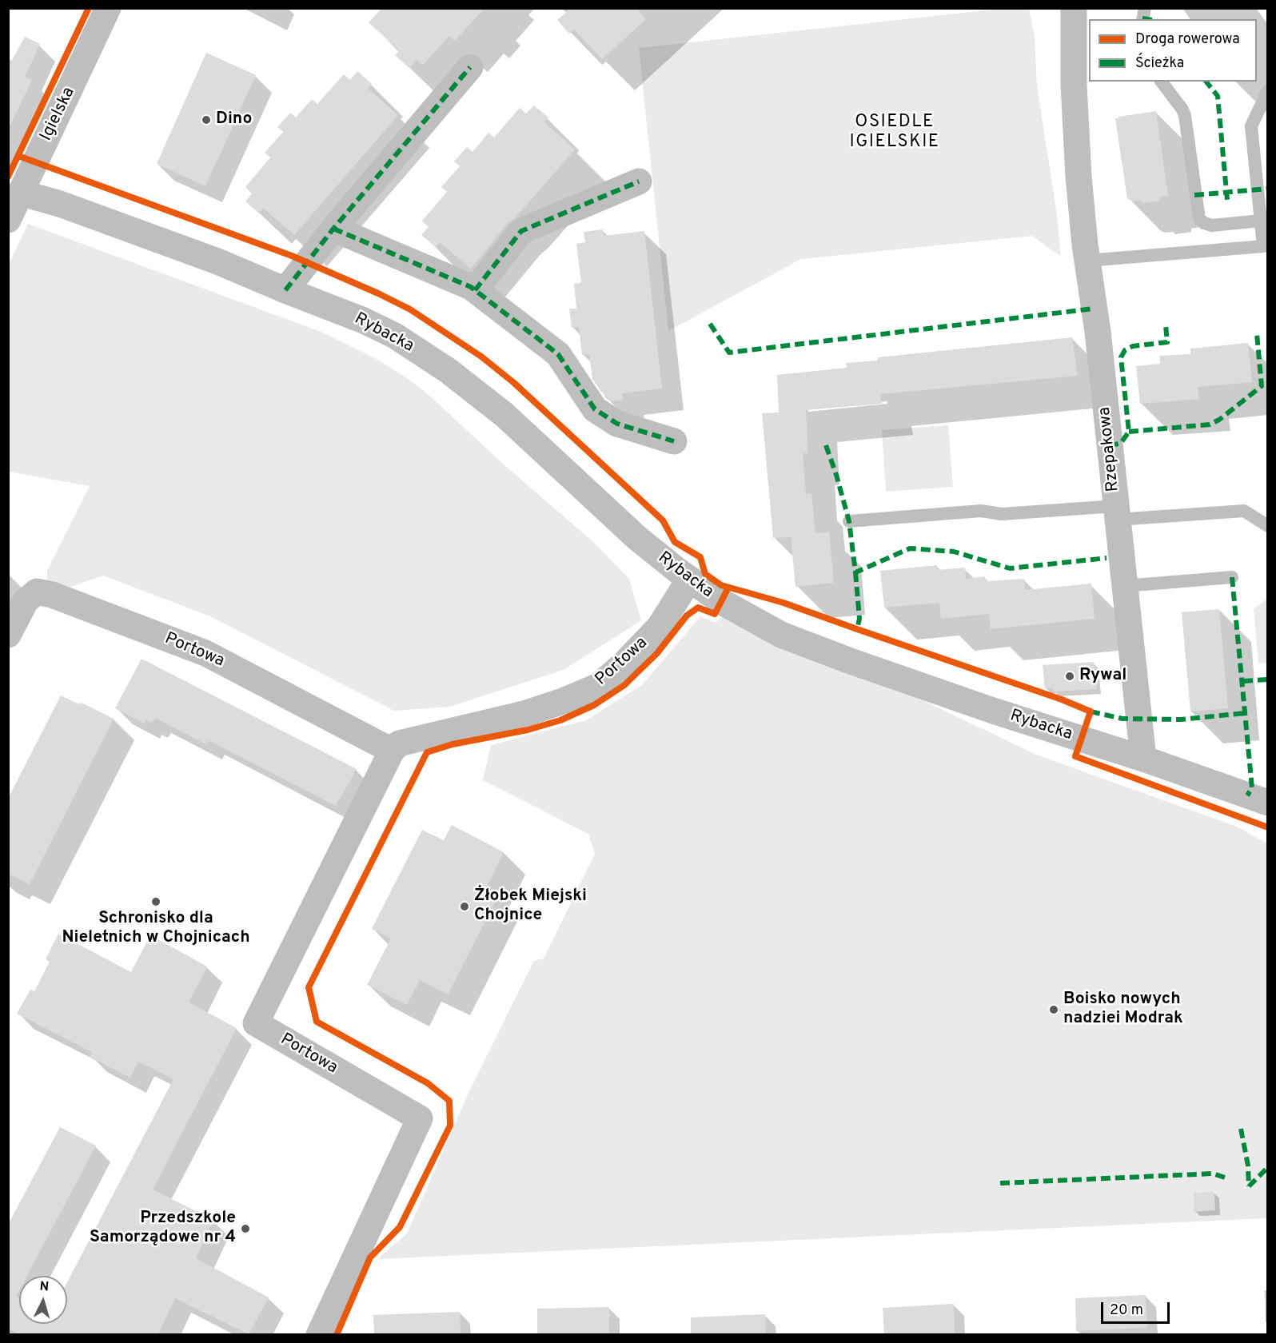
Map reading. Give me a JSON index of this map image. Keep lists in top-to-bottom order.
{
  "streets": {
    "street": [
      "Igielska",
      "Rybacka",
      "Rzepakowa",
      "Portowa"
    ]
  },
  "crossings": [
    ["Igielska", "Rybacka"],
    ["Rybacka", "Rzepakowa"],
    ["Rybacka", "Portowa"]
  ],
  "districts": ["OSIEDLE IGIELSKIE"],
  "places": [
    "Dino",
    "Rywal",
    "Schronisko dla Nieletnich w Chojnicach",
    "Żłobek Miejski Chojnice",
    "Boisko nowych nadziei Modrak",
    "Przedszkole Samorządowe nr 4"
  ],
  "legend": ["Droga rowerowa", "Ścieżka"],
  "scale_bar": "20 m",
  "north": "top"
}
